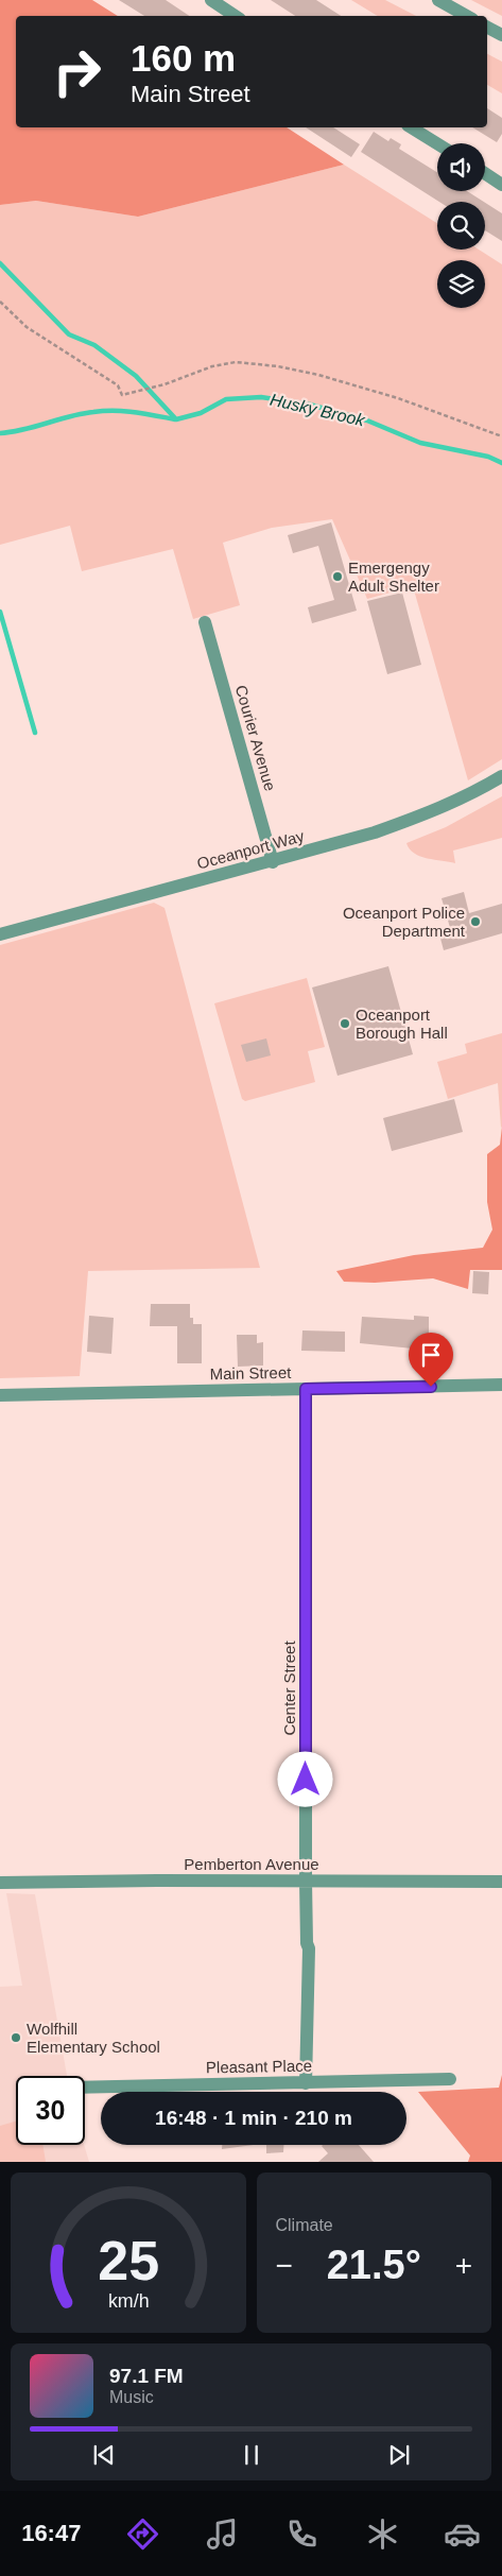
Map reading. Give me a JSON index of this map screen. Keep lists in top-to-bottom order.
{
  "streets": {
    "street": [
      "Courier Avenue",
      "Oceanport Way",
      "Main Street",
      "Center Street",
      "Pemberton Avenue",
      "Pleasant Place"
    ]
  },
  "crossings": [
    ["Courier Avenue", "Oceanport Way"],
    ["Main Street", "Center Street"],
    ["Center Street", "Pemberton Avenue"],
    ["Center Street", "Pleasant Place"]
  ],
  "water": ["Husky Brook"],
  "places": [
    "Emergengy Adult Shelter",
    "Oceanport Police Department",
    "Oceanport Borough Hall",
    "Wolfhill Elementary School"
  ],
  "page": {
    "turn": ["160 m", "Main Street"],
    "limit": "30",
    "trip": "16:48 · 1 min · 210 m",
    "tile": "Climate",
    "heat": ["−", "21.5°", "+"],
    "song": ["97.1 FM", "Music"],
    "tabs": "16:47",
    "gauge": ["25", "km/h"]
  }
}
